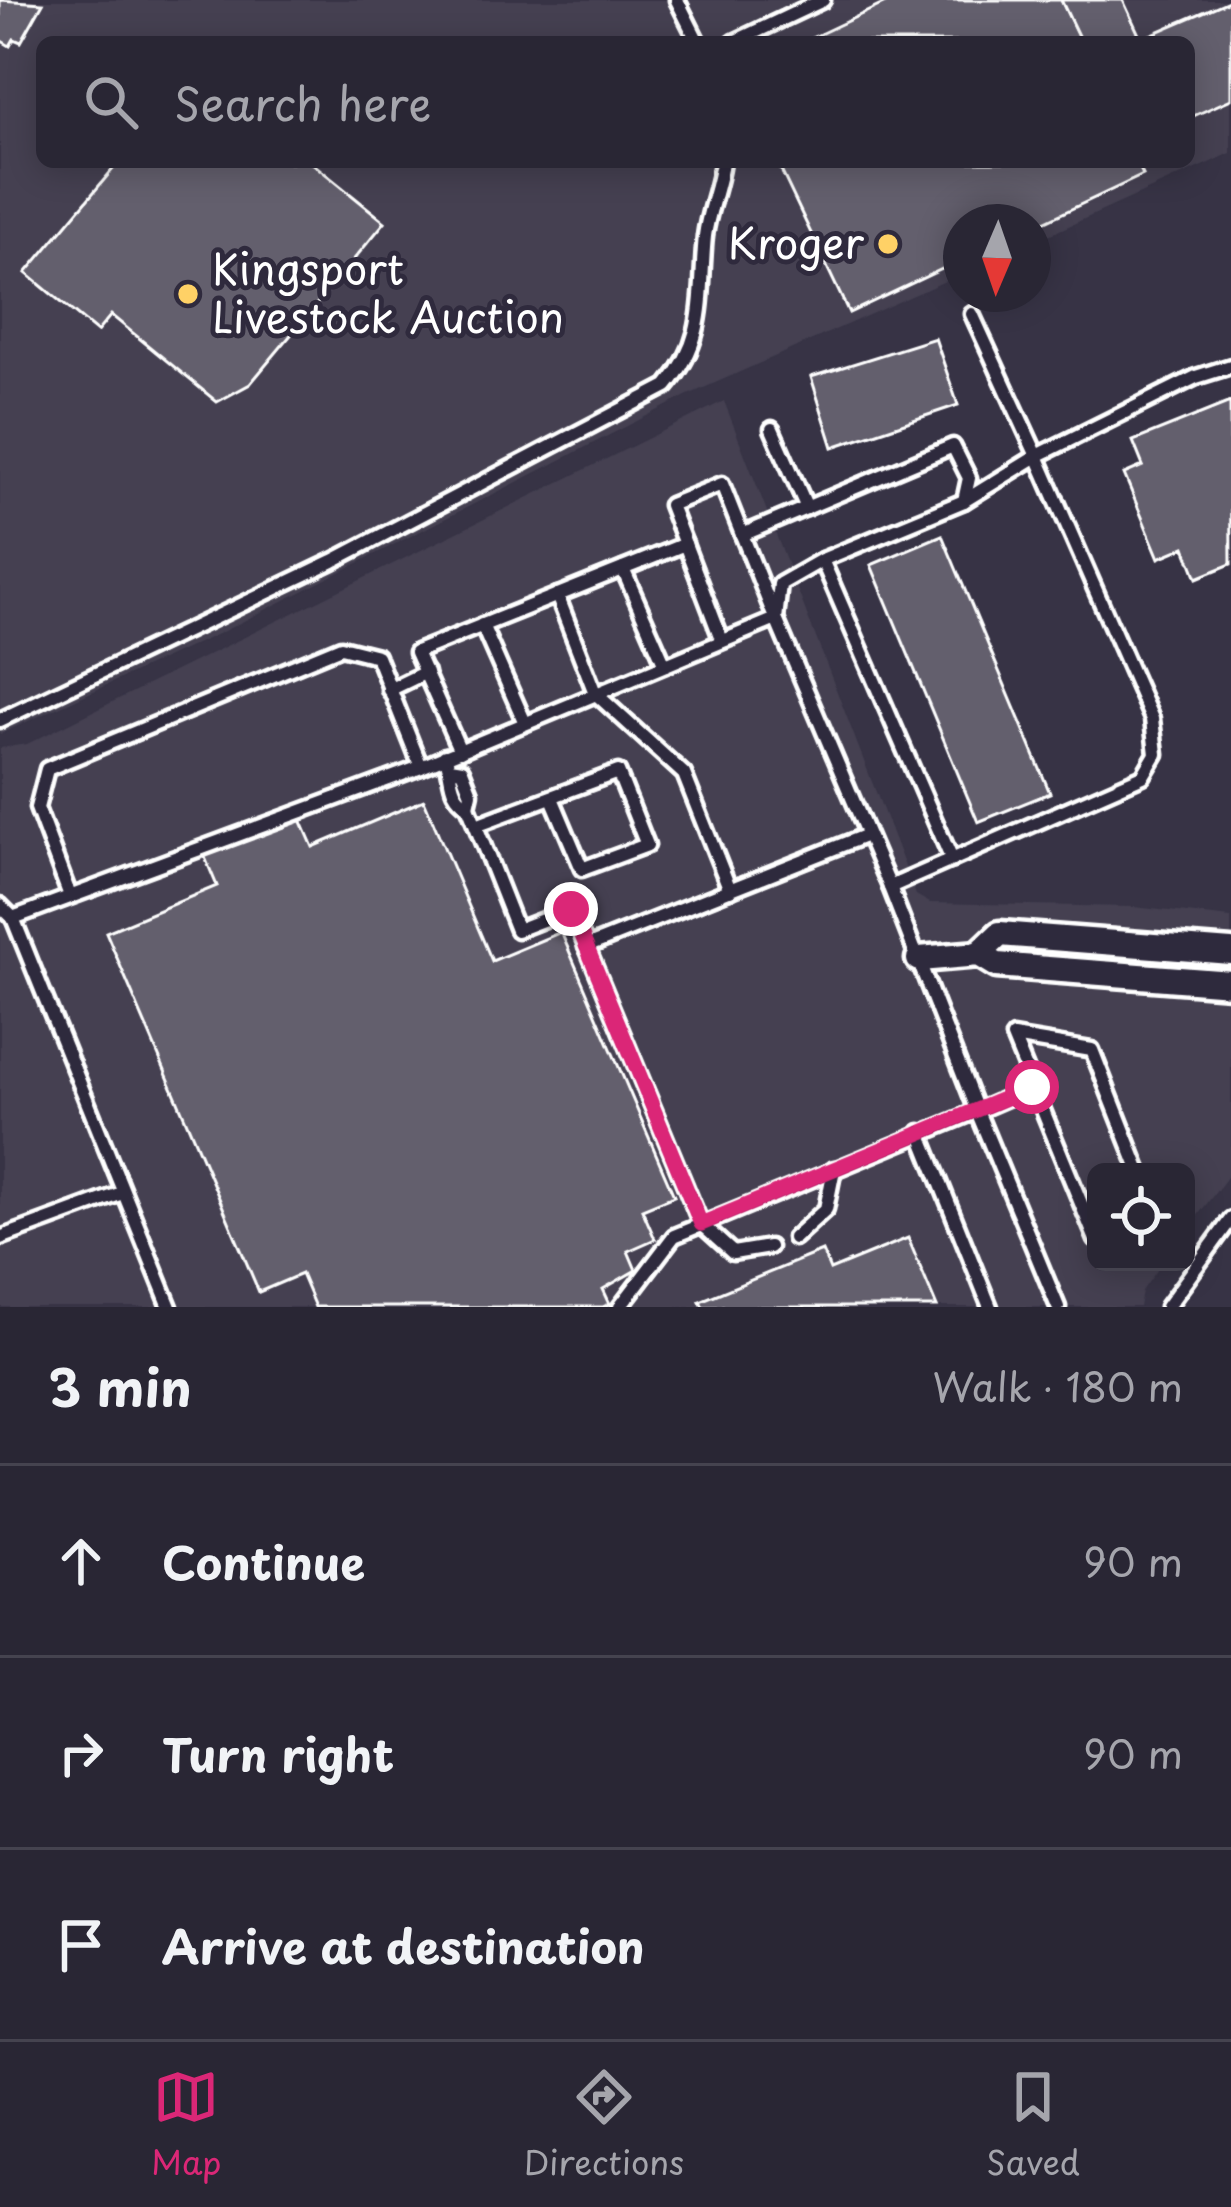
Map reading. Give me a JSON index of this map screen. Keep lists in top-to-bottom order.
{
  "places": ["Kroger", "Kingsport Livestock Auction"],
  "north": "bottom",
  "page": {
    "search": "Search here",
    "heading": ["3 min", "Walk · 180 m"],
    "list": [
      ["Continue", "90 m"],
      ["Turn right", "90 m"],
      "Arrive at destination"
    ],
    "nav": ["Map", "Directions", "Saved"]
  }
}
